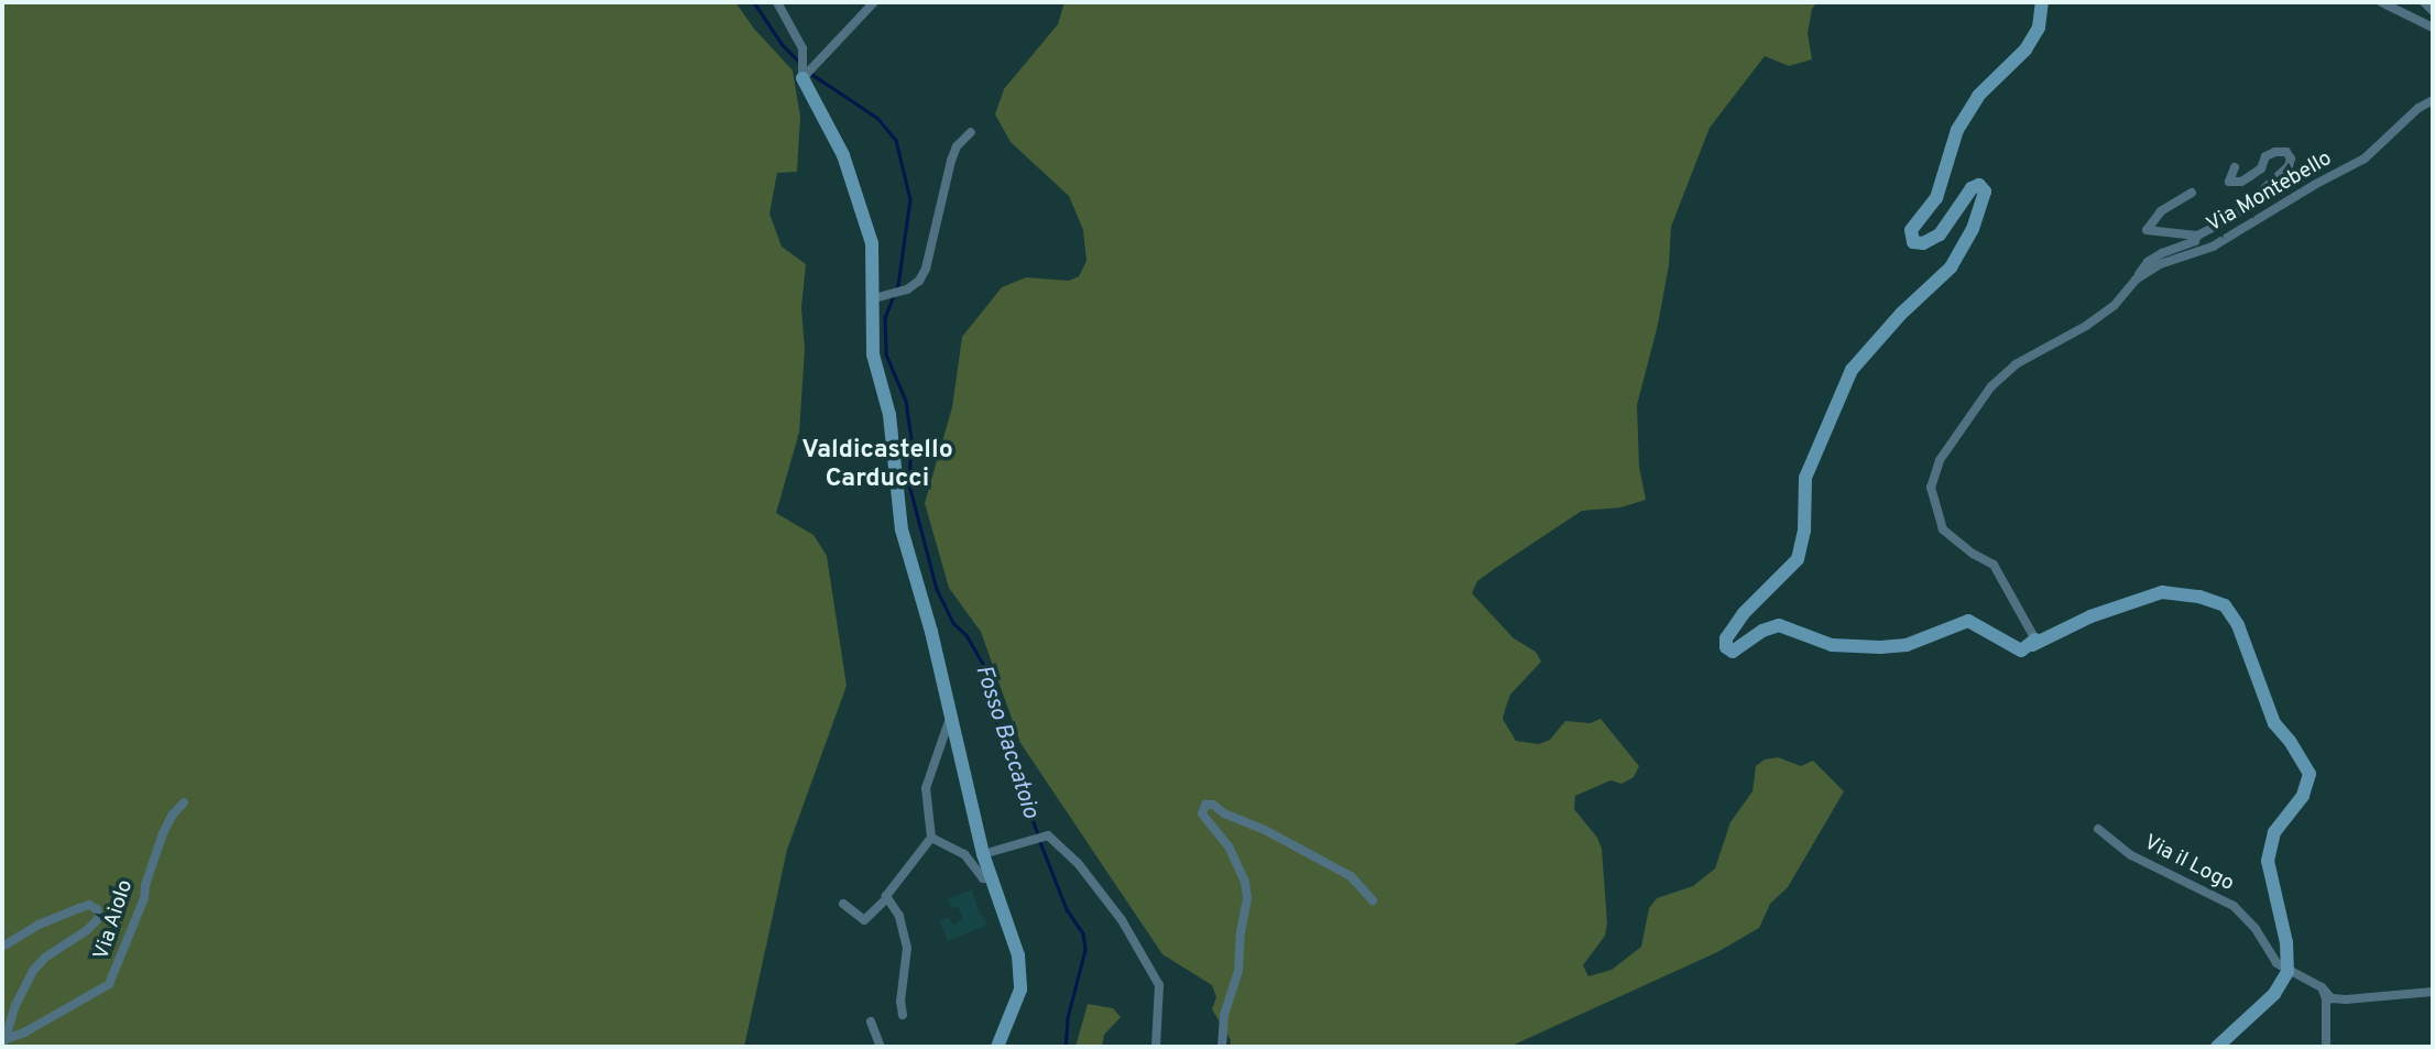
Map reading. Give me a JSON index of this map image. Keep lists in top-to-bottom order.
{
  "streets": {
    "street": ["Via Montebello", "Via il Logo", "Via Aiolo"]
  },
  "districts": ["Valdicastello Carducci"],
  "water": ["Fosso Baccatoio"]
}
